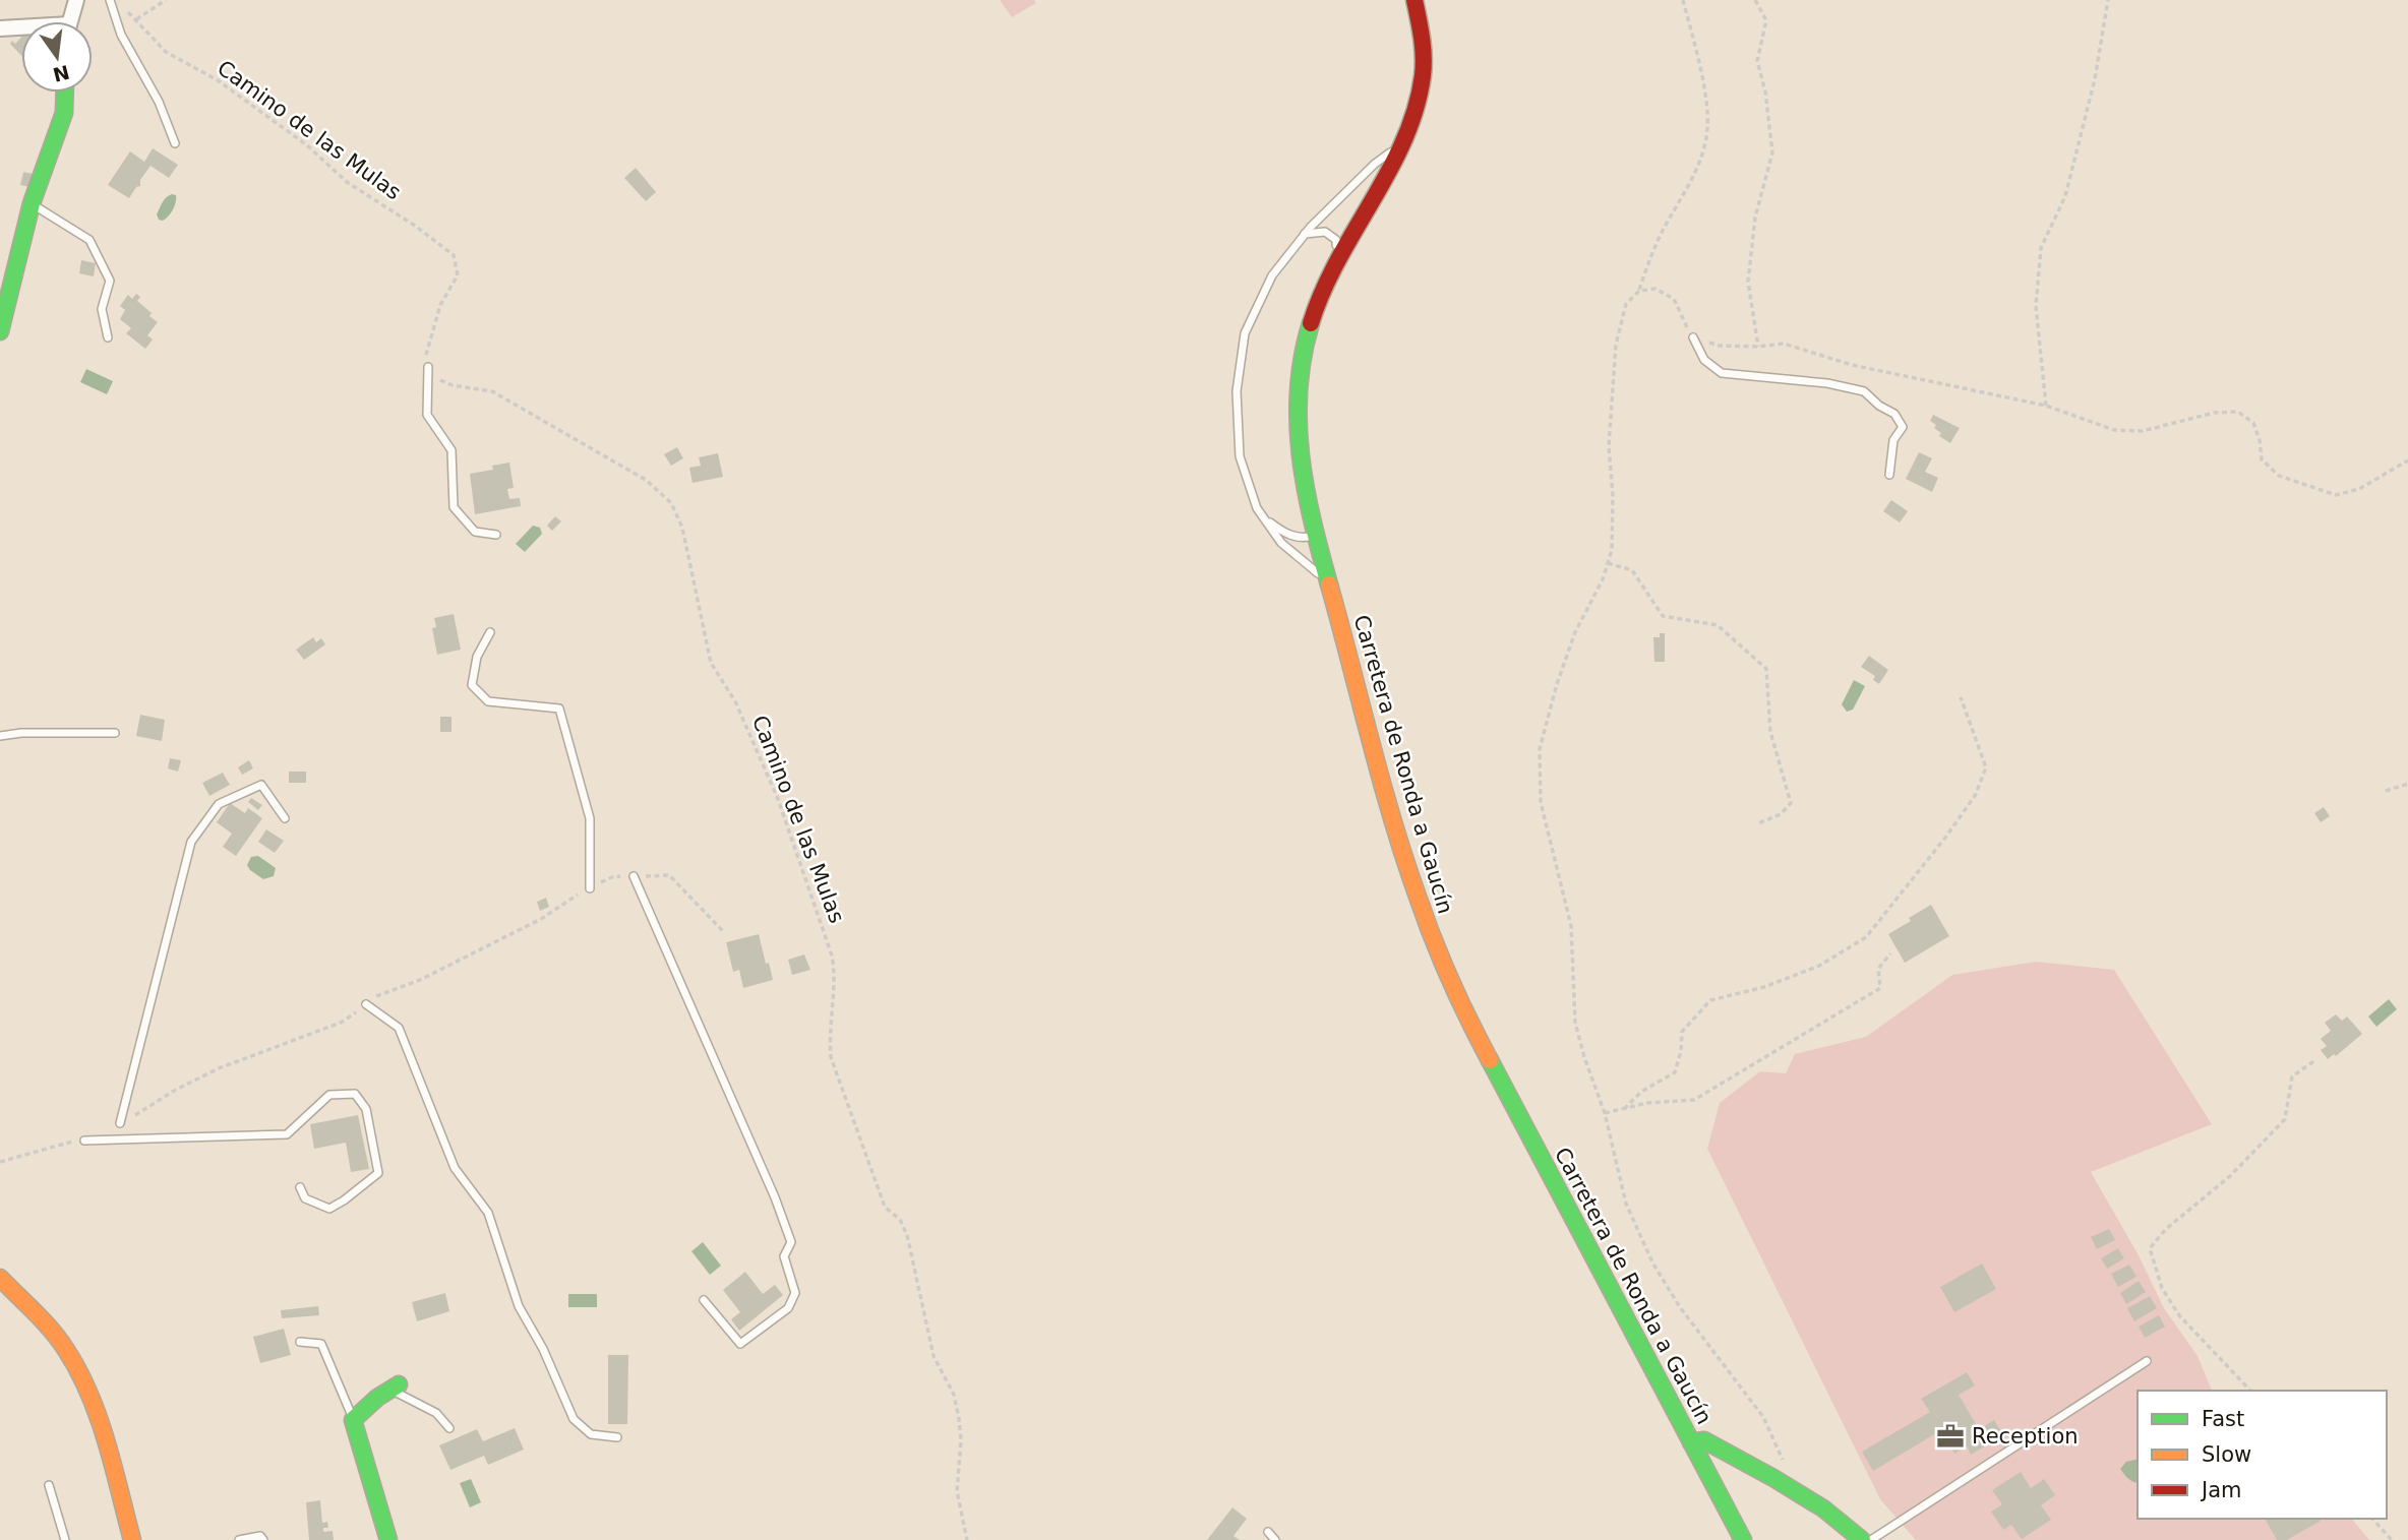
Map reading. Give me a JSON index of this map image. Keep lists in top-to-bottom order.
{
  "streets": {
    "main road": ["Carretera de Ronda a Gaucín"],
    "path": ["Camino de las Mulas"]
  },
  "places": {
    "office": ["Reception"]
  },
  "legend": ["Fast", "Slow", "Jam"],
  "north": "bottom"
}
